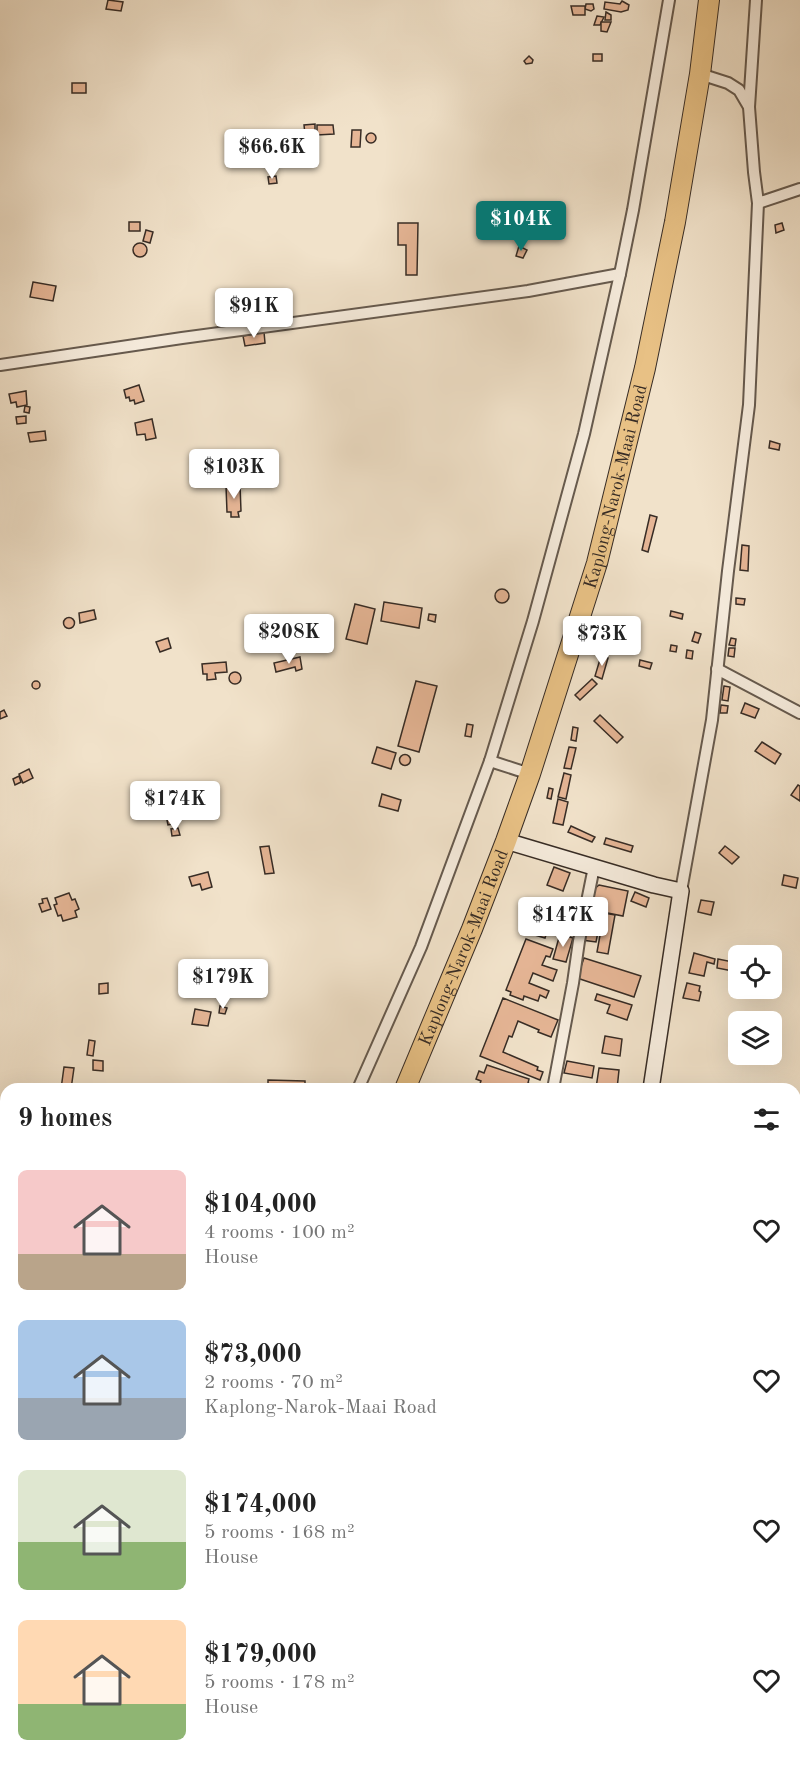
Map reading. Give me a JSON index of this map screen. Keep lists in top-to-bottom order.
{
  "streets": {
    "highway": ["Kaplong-Narok-Maai Road"]
  },
  "page": {
    "price": [
      "$66.6K",
      "$104K",
      "$91K",
      "$103K",
      "$208K",
      "$73K",
      "$174K",
      "$147K",
      "$179K"
    ],
    "heading": "9 homes",
    "list": [
      {
        "name": "$104,000",
        "note": "4 rooms · 100 m² · House"
      },
      {
        "name": "$73,000",
        "note": "2 rooms · 70 m² · Kaplong-Narok-Maai Road"
      },
      {
        "name": "$174,000",
        "note": "5 rooms · 168 m² · House"
      },
      {
        "name": "$179,000",
        "note": "5 rooms · 178 m² · House"
      }
    ]
  }
}
